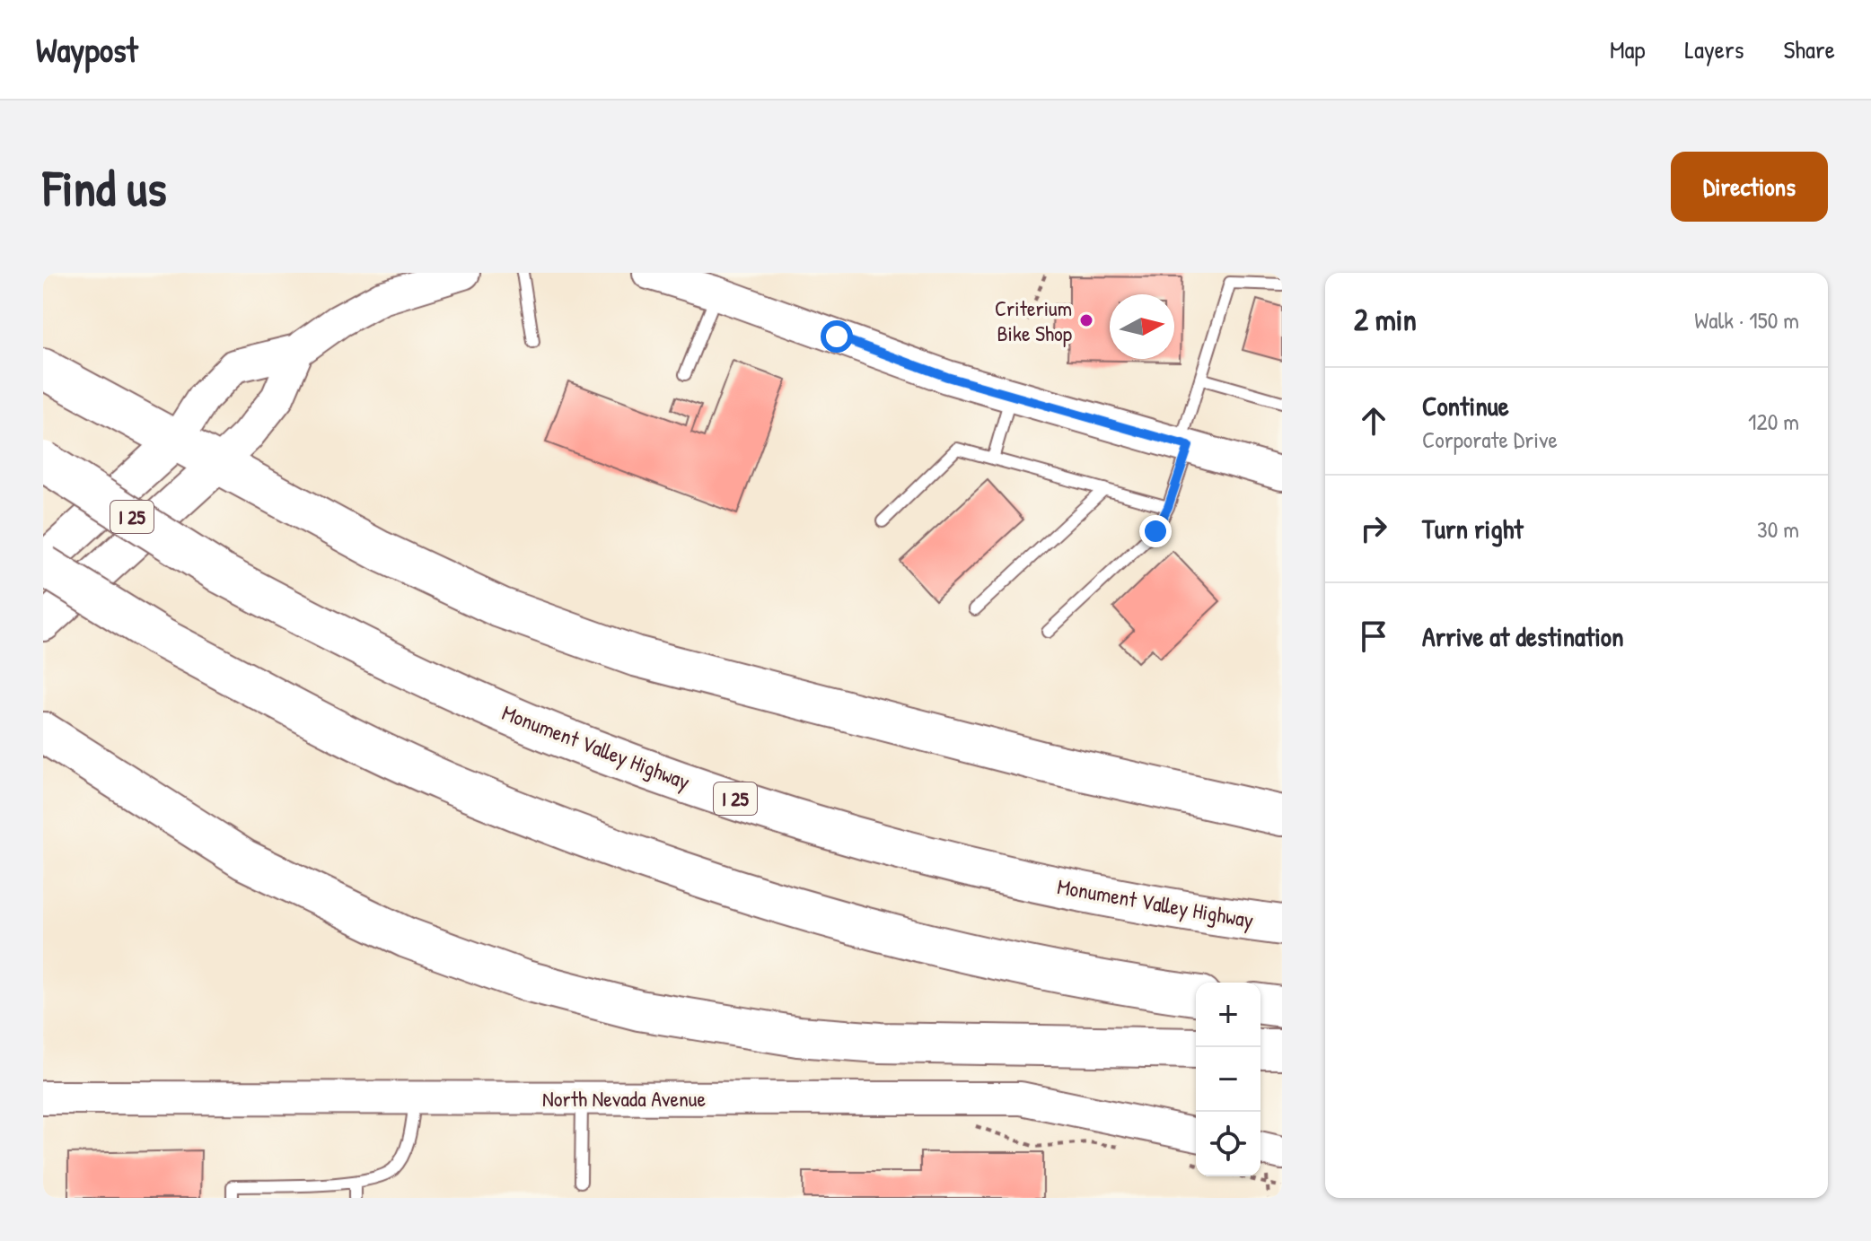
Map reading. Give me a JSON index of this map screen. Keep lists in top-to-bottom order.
{
  "streets": {
    "highway": ["I 25", "Monument Valley Highway"],
    "main road": ["North Nevada Avenue"]
  },
  "places": ["Criterium Bike Shop"],
  "north": "right",
  "page": {
    "header": "Waypost",
    "nav": ["Map", "Layers", "Share"],
    "buttons": "Directions",
    "title": "Find us",
    "heading": ["2 min", "Walk · 150 m"],
    "list": [
      ["Continue", "Corporate Drive", "120 m"],
      ["Turn right", "30 m"],
      "Arrive at destination"
    ],
    "map_buttons": ["+", "−"]
  }
}
